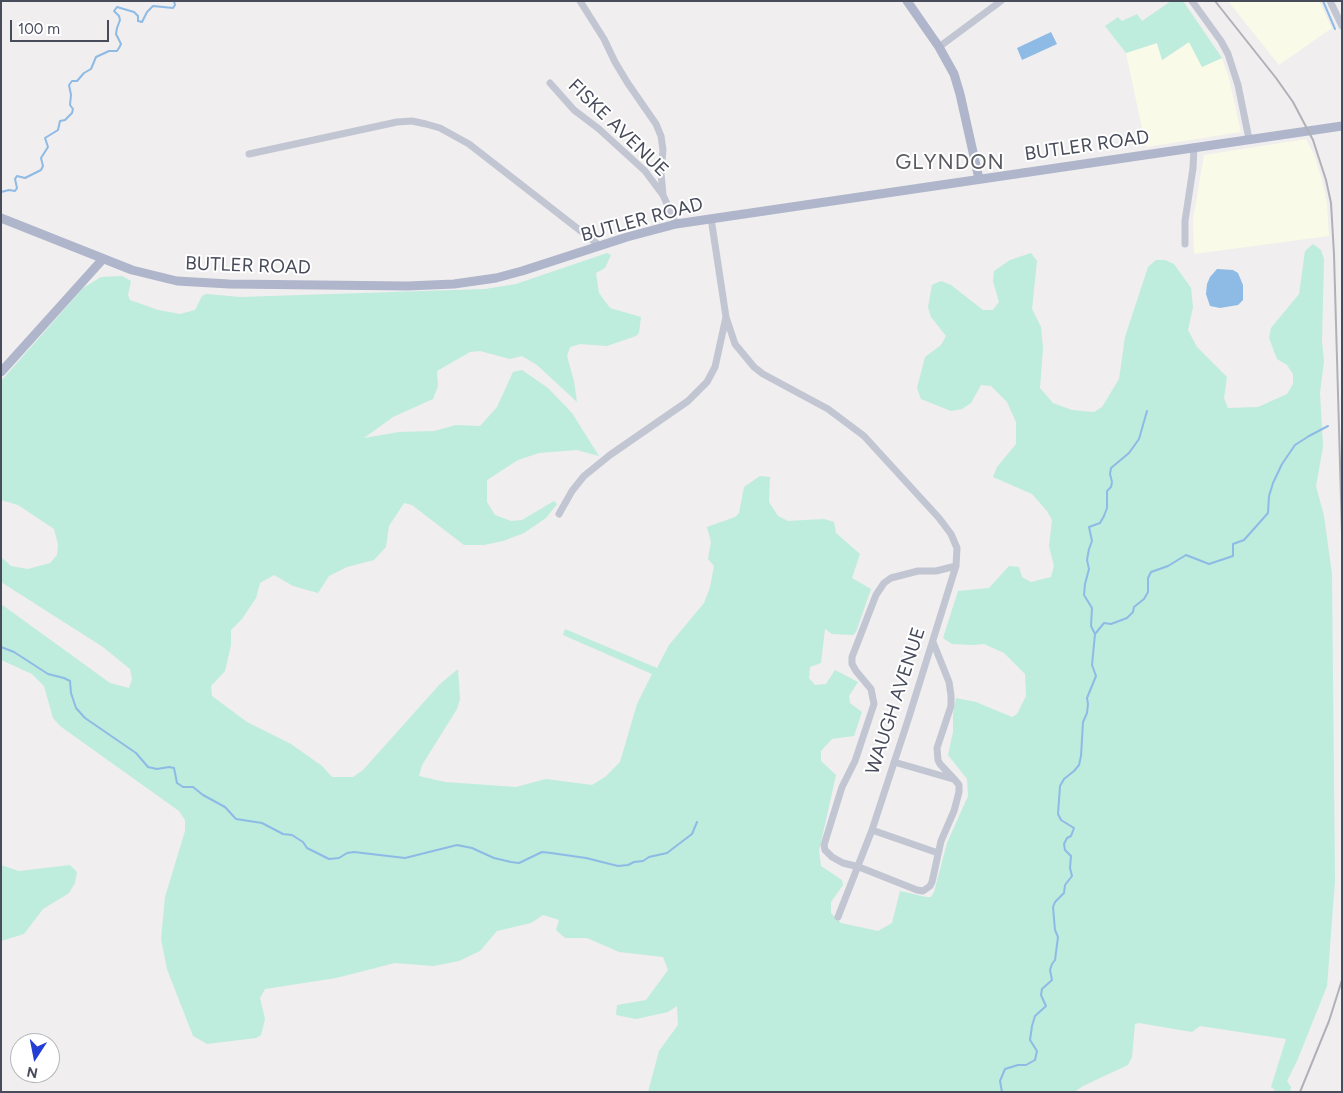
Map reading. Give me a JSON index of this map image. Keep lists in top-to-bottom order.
{
  "streets": {
    "main road": ["BUTLER ROAD"],
    "street": ["FISKE AVENUE", "WAUGH AVENUE"]
  },
  "crossings": [
    ["FISKE AVENUE", "BUTLER ROAD"]
  ],
  "districts": ["GLYNDON"],
  "scale_bar": "100 m",
  "north": "bottom"
}
